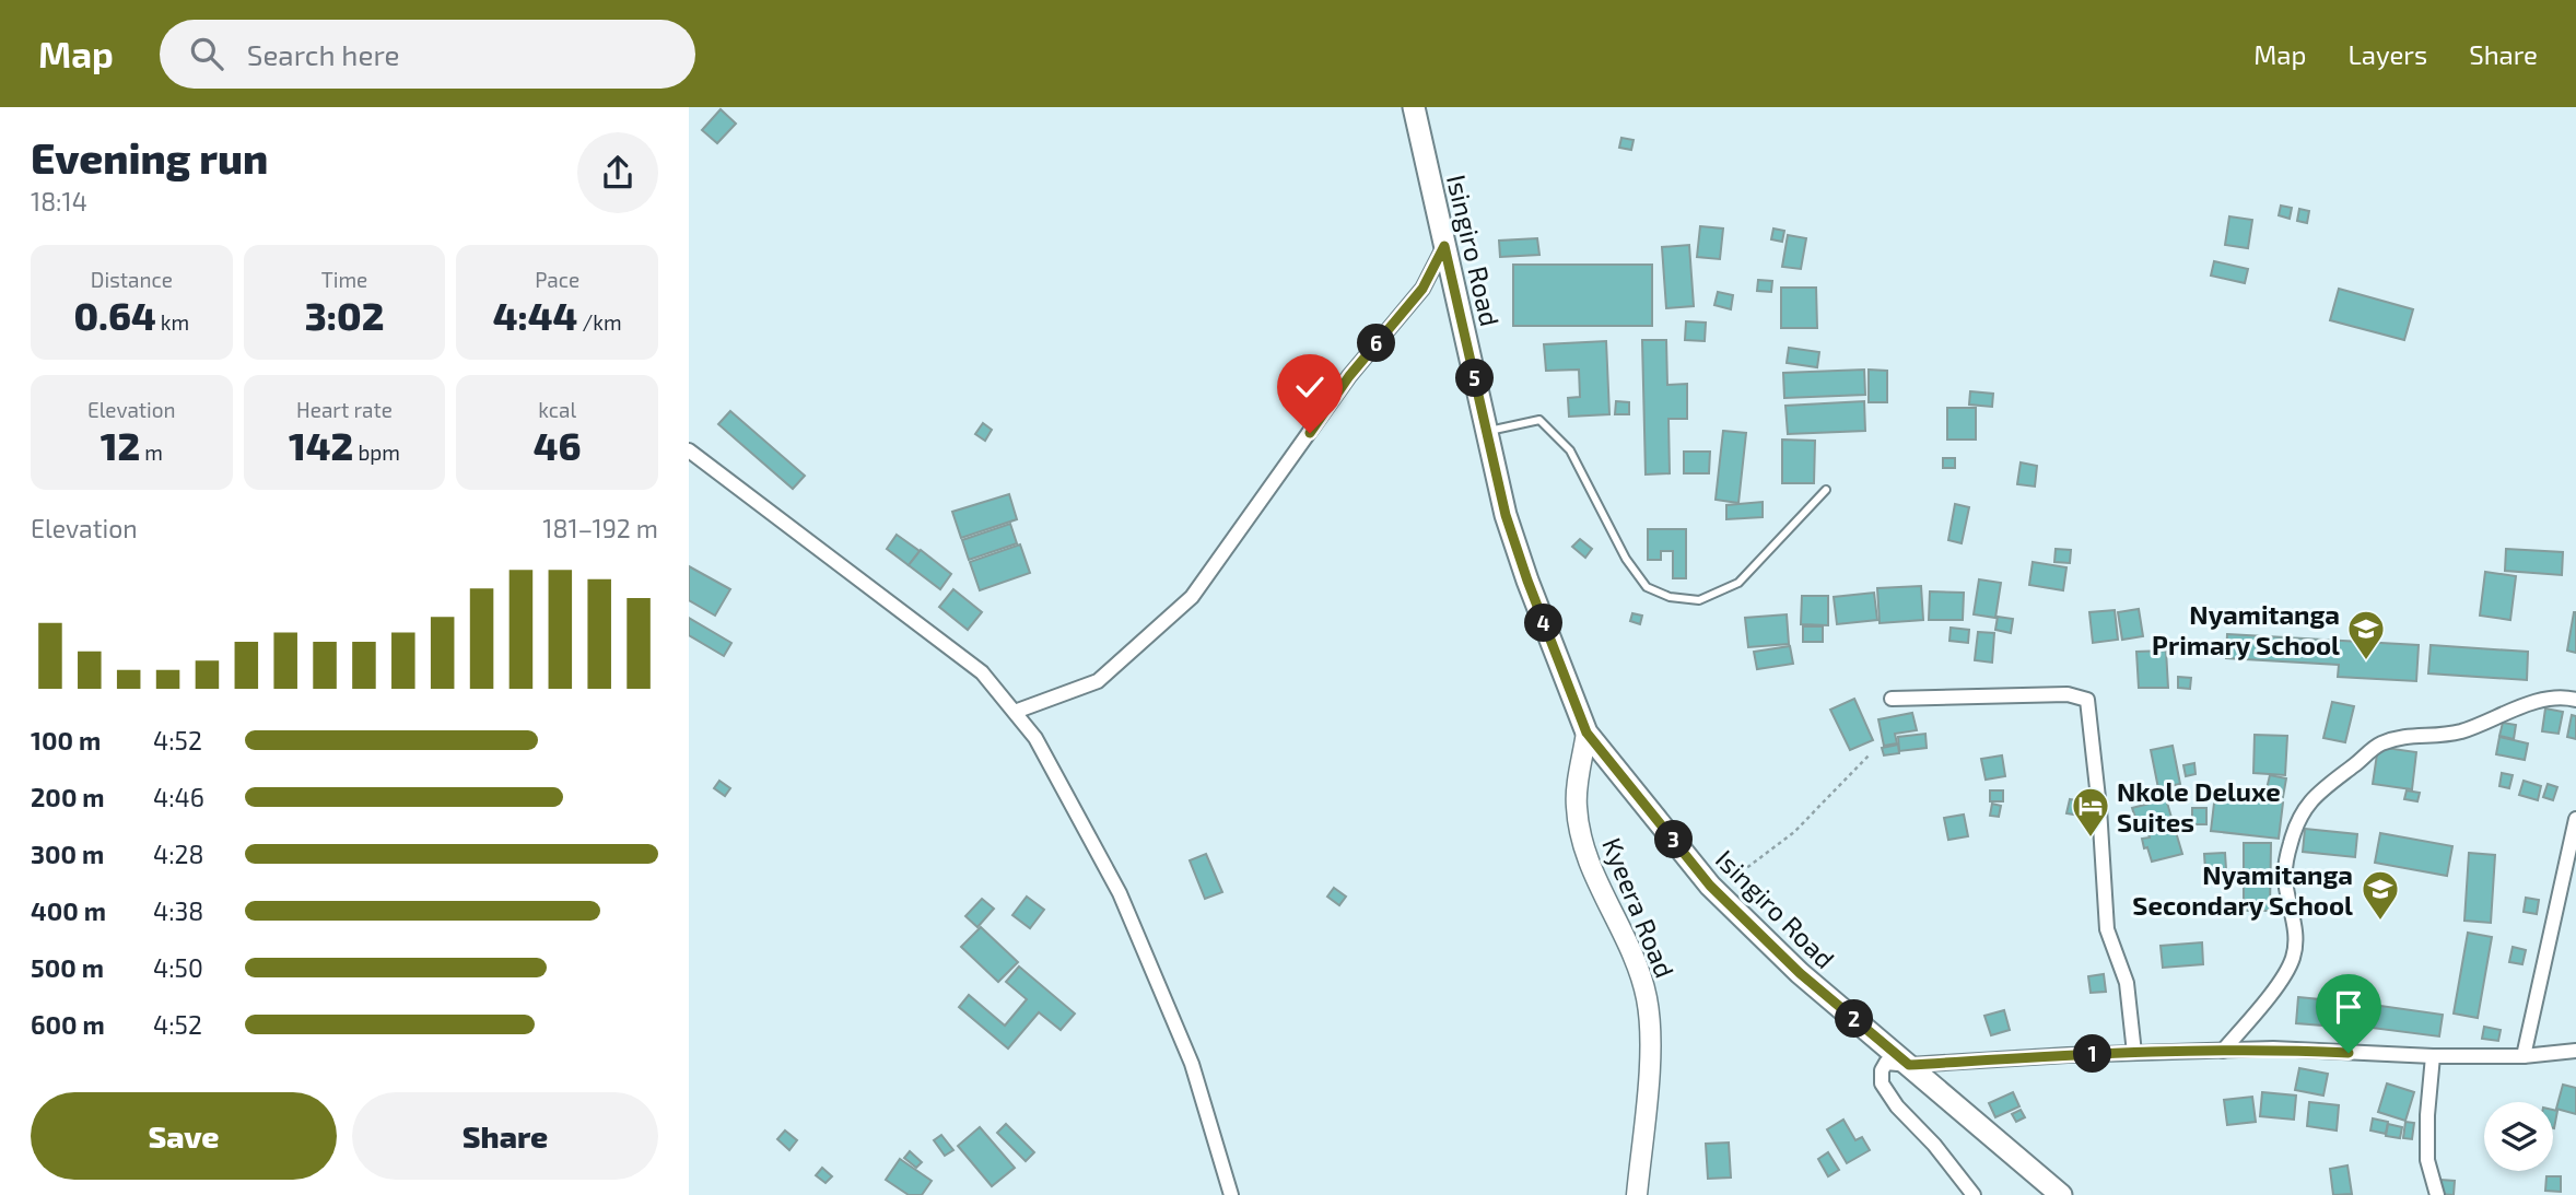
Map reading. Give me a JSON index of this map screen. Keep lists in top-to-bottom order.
{
  "streets": {
    "main road": ["Isingiro Road", "Kyeera Road"]
  },
  "crossings": [
    ["Isingiro Road", "Kyeera Road"]
  ],
  "places": {
    "school or university": ["Nyamitanga Primary School", "Nyamitanga Secondary School"],
    "hotel": ["Nkole Deluxe Suites"]
  },
  "page": {
    "header": "Map",
    "search": "Search here",
    "nav": ["Map", "Layers", "Share"],
    "heading": ["Evening run", "18:14"],
    "stats": [
      ["Distance", "0.64 km"],
      ["Time", "3:02"],
      ["Pace", "4:44 /km"],
      ["Elevation", "12 m"],
      ["Heart rate", "142 bpm"],
      ["kcal", "46"]
    ],
    "pins": [
      "6",
      "5",
      "4",
      "3",
      "2",
      "1"
    ],
    "chart": ["Elevation", "181–192 m"],
    "list": [
      {
        "name": "100 m",
        "note": "4:52"
      },
      {
        "name": "200 m",
        "note": "4:46"
      },
      {
        "name": "300 m",
        "note": "4:28"
      },
      {
        "name": "400 m",
        "note": "4:38"
      },
      {
        "name": "500 m",
        "note": "4:50"
      },
      {
        "name": "600 m",
        "note": "4:52"
      }
    ],
    "buttons": ["Save", "Share"]
  }
}
